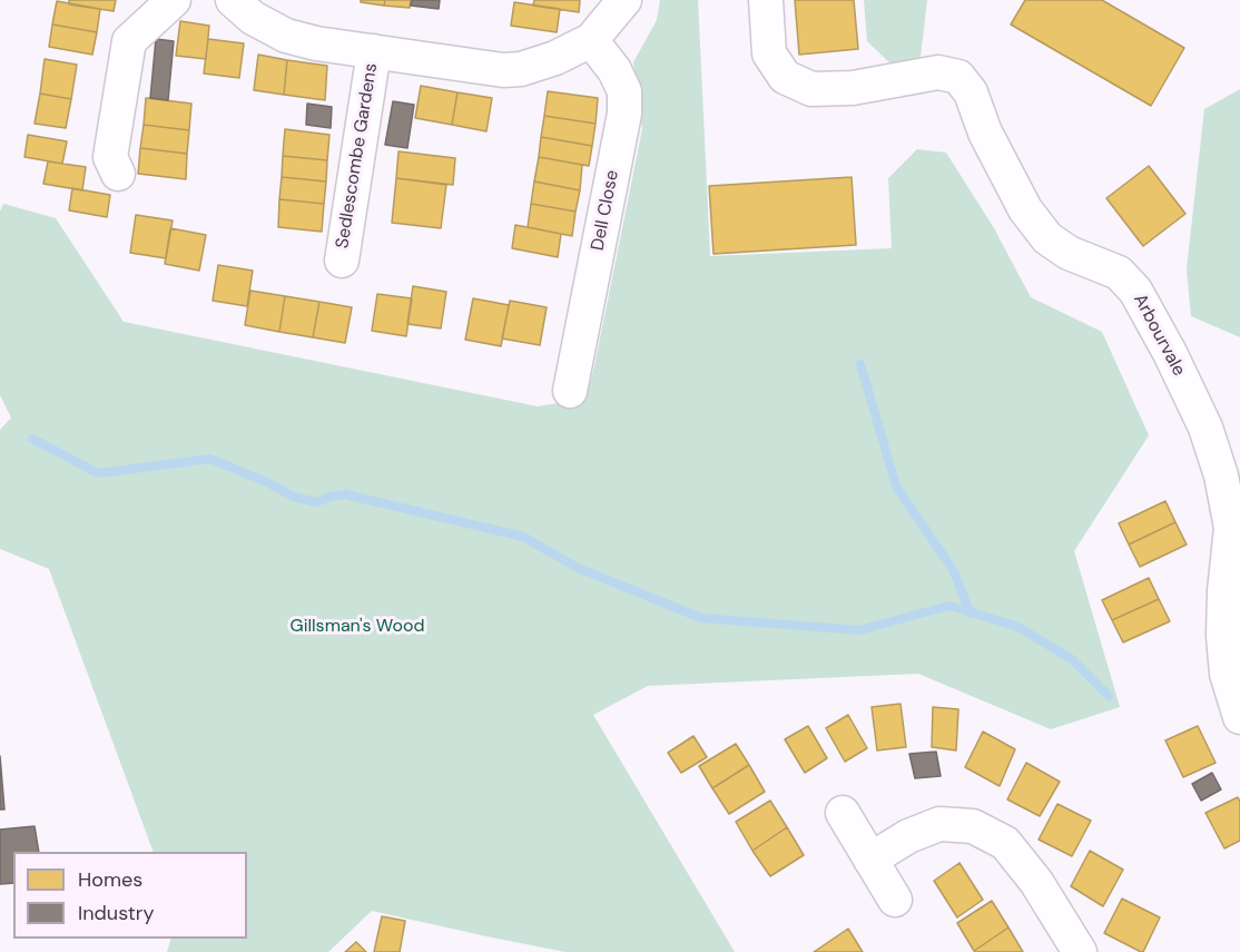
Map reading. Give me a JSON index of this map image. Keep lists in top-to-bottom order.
{
  "streets": {
    "street": ["Sedlescombe Gardens", "Dell Close", "Arbourvale"]
  },
  "crossings": [
    ["Sedlescombe Gardens", "Dell Close"]
  ],
  "parks": ["Gillsman's Wood"],
  "legend": ["Homes", "Industry"]
}
